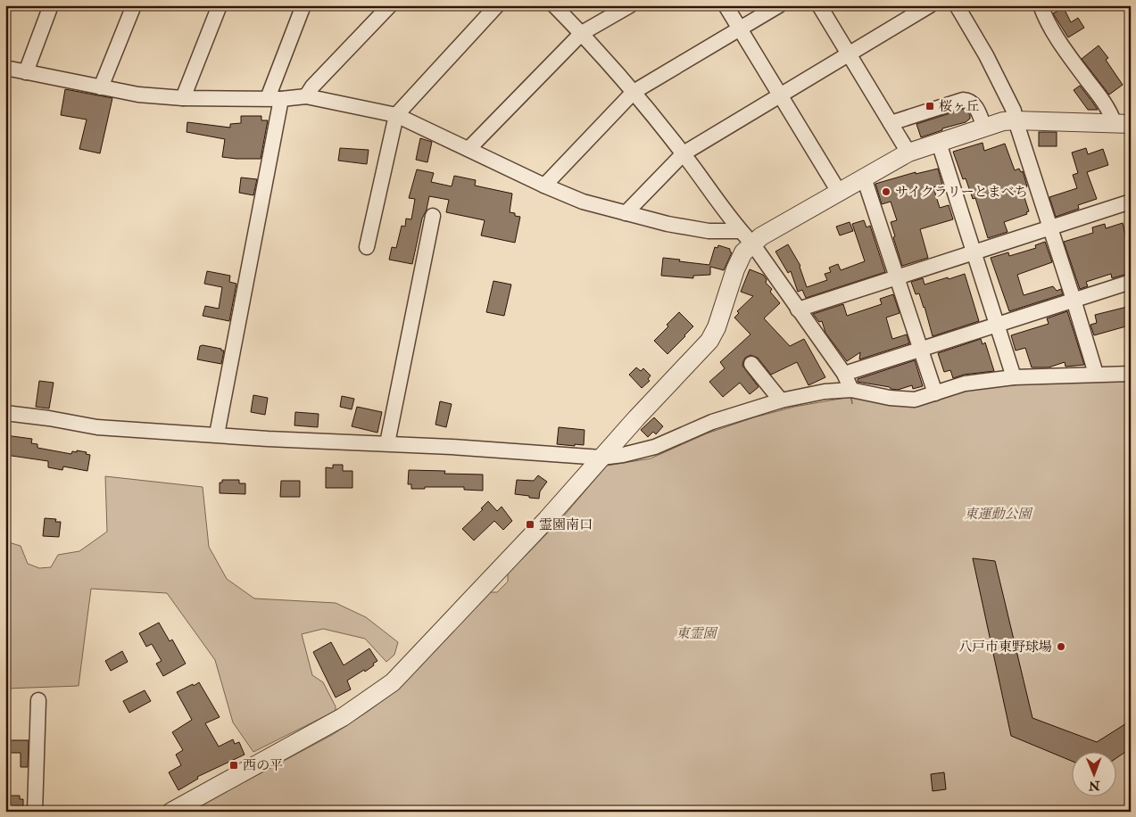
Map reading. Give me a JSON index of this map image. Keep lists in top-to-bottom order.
{
  "parks": ["東運動公園", "東霊園"],
  "places": {
    "transit": ["桜ヶ丘", "霊園南口", "西の平"],
    "other": ["サイクラリーとまべち", "八戸市東野球場"]
  },
  "north": "bottom"
}
